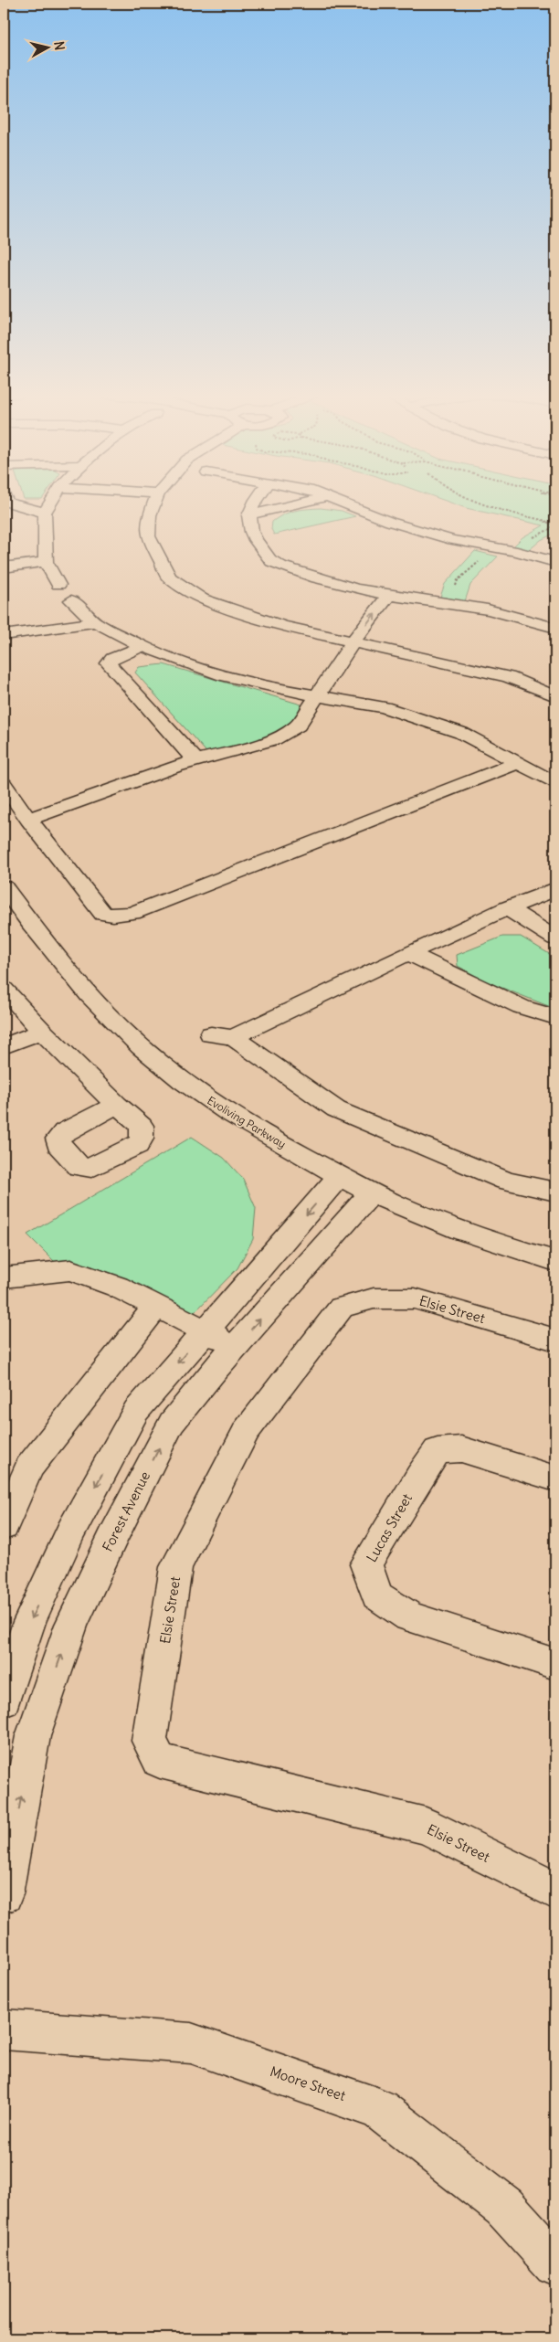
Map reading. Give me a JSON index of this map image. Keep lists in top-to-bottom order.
{
  "streets": {
    "street": [
      "Evoliving Parkway",
      "Elsie Street",
      "Forest Avenue",
      "Lucas Street",
      "Moore Street"
    ]
  },
  "crossings": [
    ["Evoliving Parkway", "Forest Avenue"]
  ],
  "north": "right"
}
